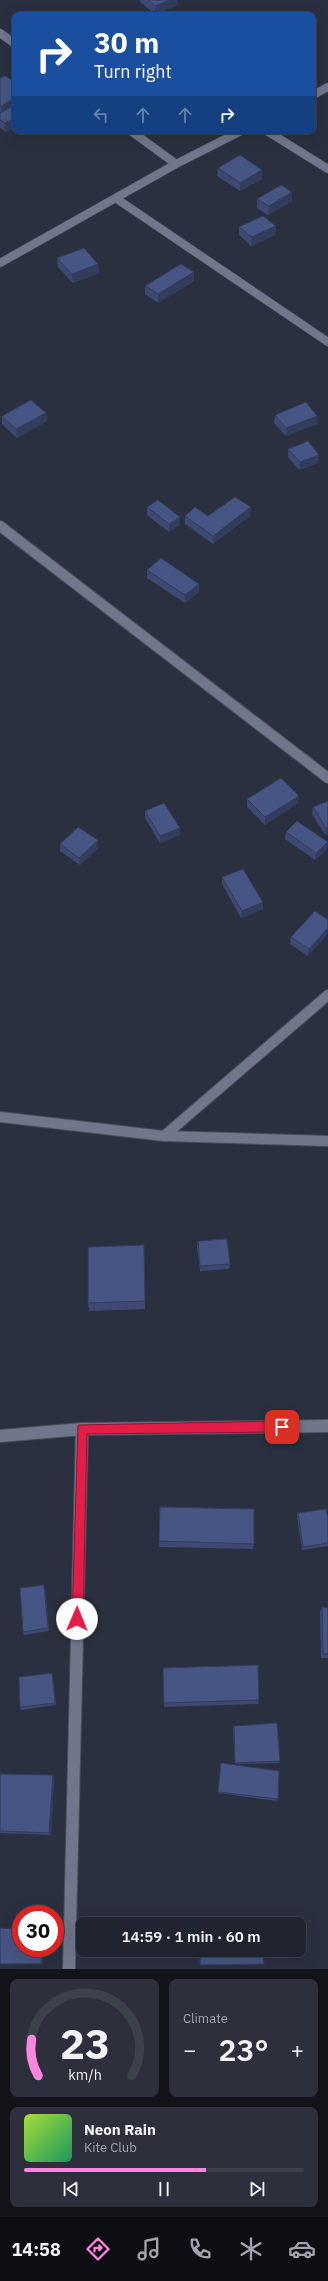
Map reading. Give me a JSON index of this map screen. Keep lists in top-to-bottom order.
{
  "page": {
    "turn": ["30 m", "Turn right"],
    "limit": "30",
    "trip": "14:59 · 1 min · 60 m",
    "tile": "Climate",
    "heat": ["−", "23°", "+"],
    "song": ["Neon Rain", "Kite Club"],
    "tabs": "14:58",
    "gauge": ["23", "km/h"]
  }
}
